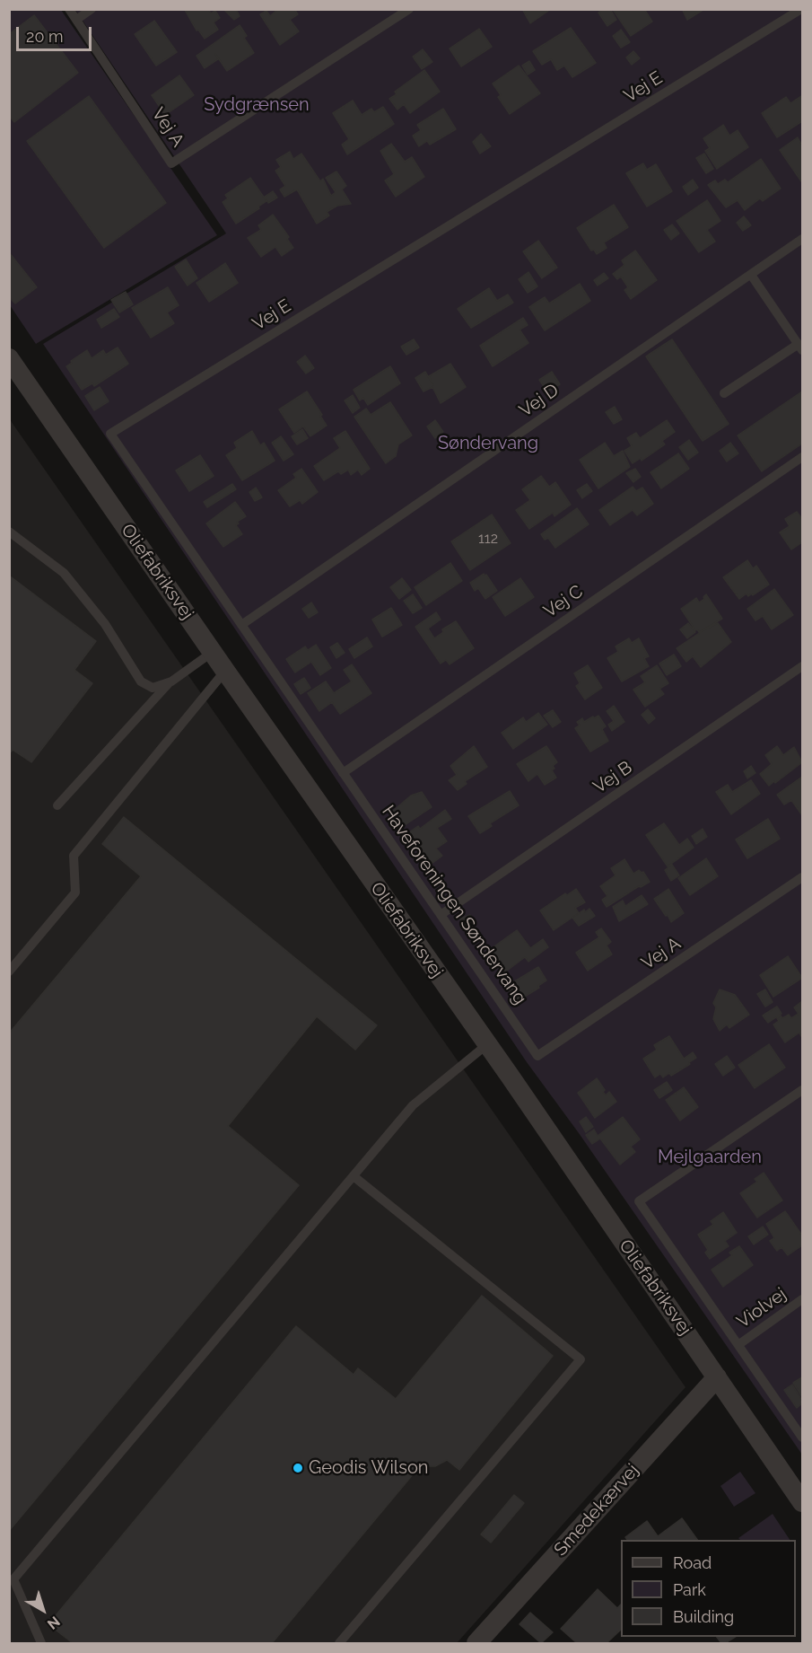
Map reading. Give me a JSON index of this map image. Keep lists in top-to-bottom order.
{
  "streets": {
    "street": ["Oliefabriksvej", "Smedekærvej"],
    "lane": [
      "Vej E",
      "Vej A",
      "Vej D",
      "Vej C",
      "Vej B",
      "Haveforeningen Søndervang",
      "Violvej"
    ]
  },
  "crossings": [
    ["Vej E", "Vej D"],
    ["Vej E", "Vej C"],
    ["Vej E", "Haveforeningen Søndervang"],
    ["Vej A", "Haveforeningen Søndervang"],
    ["Oliefabriksvej", "Smedekærvej"],
    ["Vej C", "Haveforeningen Søndervang"],
    ["Vej B", "Haveforeningen Søndervang"]
  ],
  "parks": ["Sydgrænsen", "Søndervang", "Mejlgaarden"],
  "places": ["Geodis Wilson"],
  "house_numbers": ["112"],
  "legend": ["Road", "Park", "Building"],
  "scale_bar": "20 m",
  "north": "bottom right"
}
